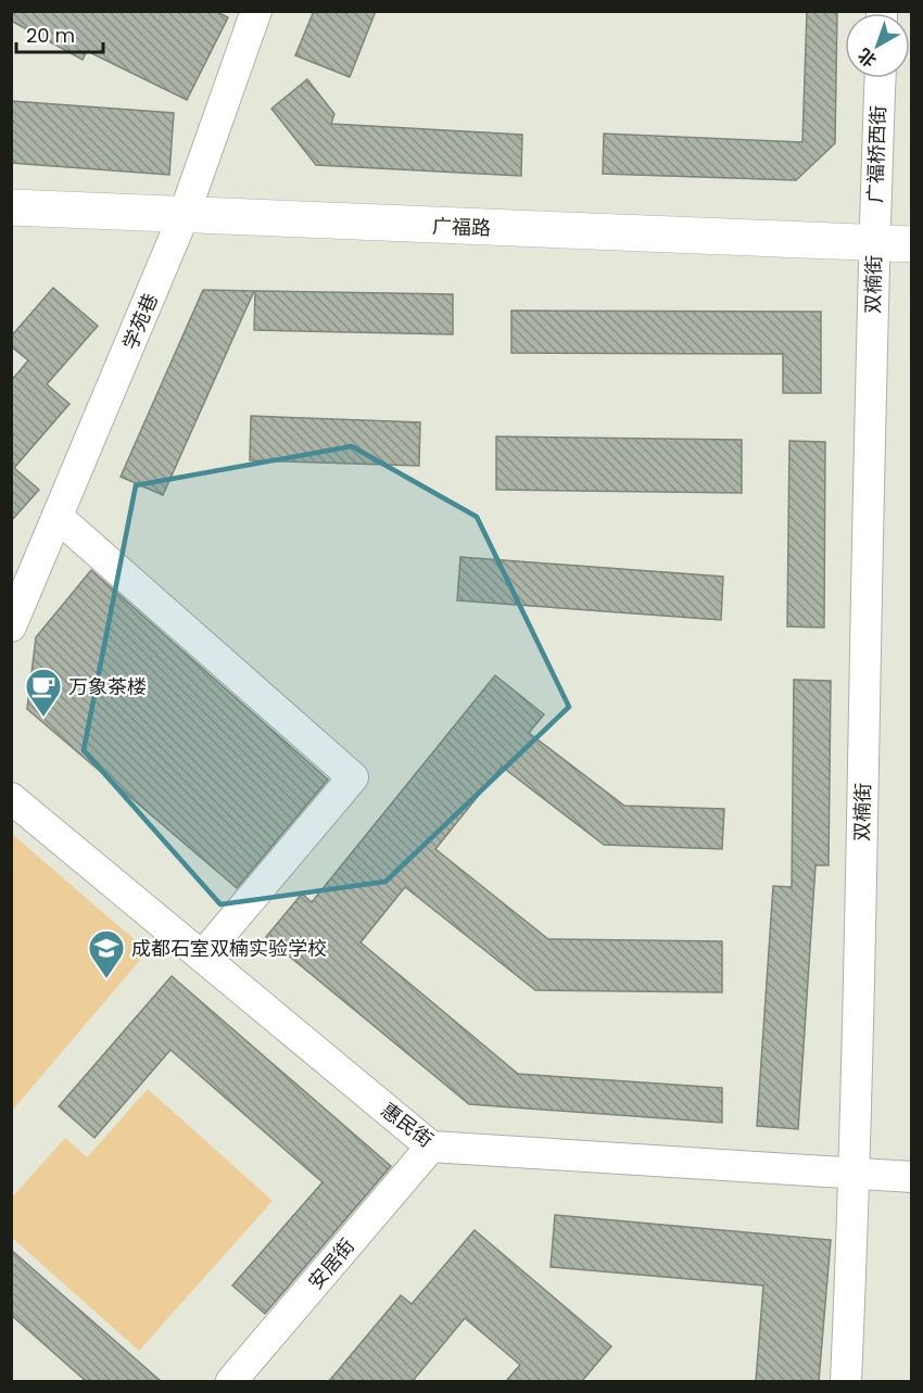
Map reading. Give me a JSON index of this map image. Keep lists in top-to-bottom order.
{
  "streets": {
    "street": [
      "广福桥西街",
      "广福路",
      "双楠街",
      "学苑巷",
      "惠民街",
      "安居街"
    ]
  },
  "crossings": [
    ["广福桥西街", "广福路"],
    ["广福桥西街", "双楠街"],
    ["广福路", "双楠街"],
    ["广福路", "学苑巷"],
    ["双楠街", "惠民街"],
    ["惠民街", "安居街"]
  ],
  "places": {
    "cafe": ["万象茶楼"],
    "school or university": ["成都石室双楠实验学校"]
  },
  "scale_bar": "20 m",
  "north": "bottom left"
}
